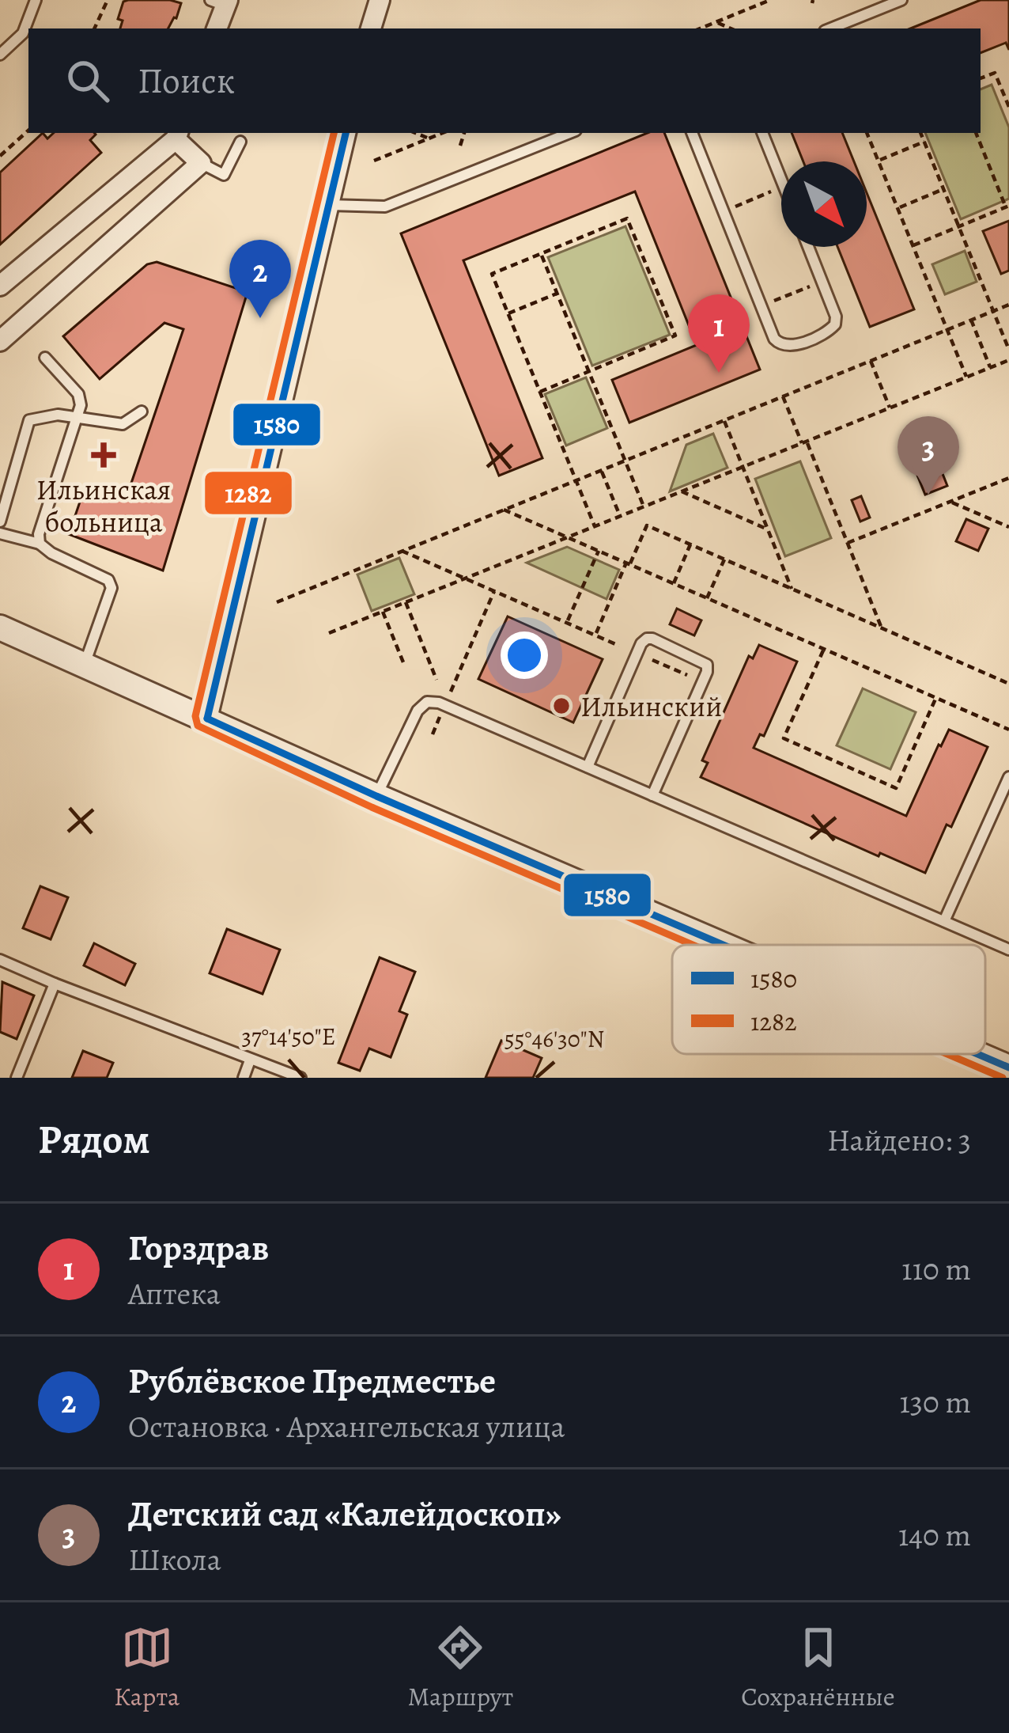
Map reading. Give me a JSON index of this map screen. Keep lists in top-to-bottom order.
{
  "places": {
    "health": ["Ильинская больница"],
    "other": ["Ильинский"]
  },
  "lines": ["transit line 1580", "transit line 1282"],
  "legend": ["1580", "1282"],
  "north": "bottom right",
  "page": {
    "search": "Поиск",
    "pins": ["2", "1", "3"],
    "heading": ["Рядом", "Найдено: 3"],
    "list": [
      {
        "mark": "1",
        "name": "Горздрав",
        "note": "Аптека",
        "value": "110 m"
      },
      {
        "mark": "2",
        "name": "Рублёвское Предместье",
        "note": "Остановка · Архангельская улица",
        "value": "130 m"
      },
      {
        "mark": "3",
        "name": "Детский сад «Калейдоскоп»",
        "note": "Школа",
        "value": "140 m"
      }
    ],
    "nav": ["Карта", "Маршрут", "Сохранённые"]
  },
  "coordinates": ["37°14'50\"E", "55°46'30\"N"]
}
